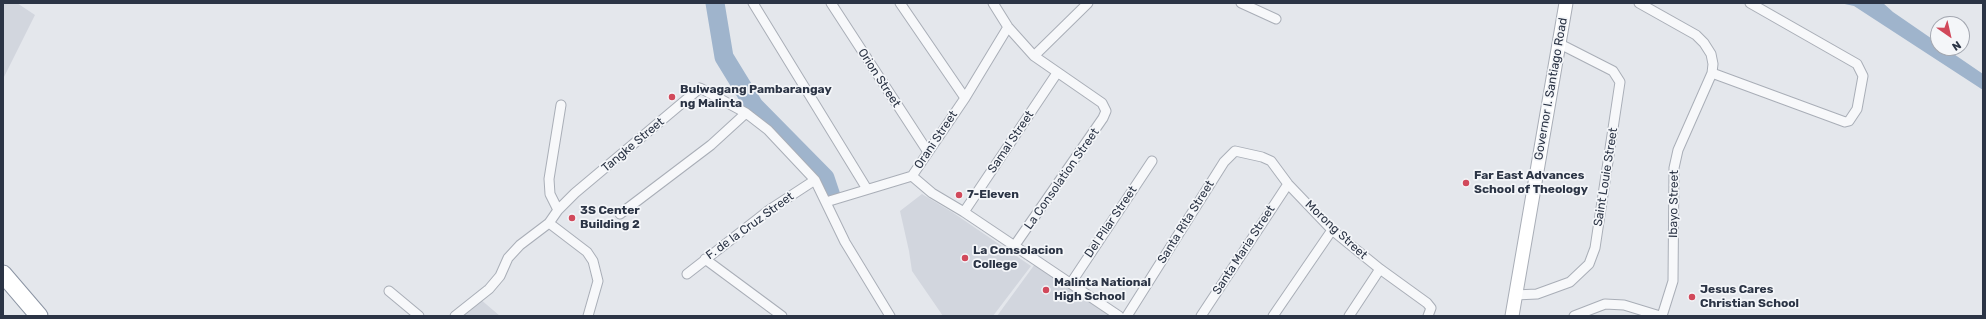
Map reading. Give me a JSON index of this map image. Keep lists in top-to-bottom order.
{
  "streets": {
    "main road": ["Governor I. Santiago Road"],
    "street": [
      "Orion Street",
      "Orani Street",
      "Samal Street",
      "Tangke Street",
      "Saint Louie Street",
      "La Consolation Street",
      "Ibayo Street",
      "Del Pilar Street",
      "Santa Rita Street",
      "F. de la Cruz Street",
      "Morong Street",
      "Santa Maria Street"
    ]
  },
  "crossings": [
    ["Orion Street", "Orani Street"],
    ["Governor I. Santiago Road", "Saint Louie Street"],
    ["Orani Street", "Tangke Street"],
    ["Samal Street", "La Consolation Street"],
    ["Tangke Street", "F. de la Cruz Street"],
    ["Santa Rita Street", "Morong Street"],
    ["Morong Street", "Santa Maria Street"]
  ],
  "places": [
    "Bulwagang Pambarangay ng Malinta",
    "Far East Advances School of Theology",
    "7-Eleven",
    "3S Center Building 2",
    "La Consolacion College",
    "Malinta National High School",
    "Jesus Cares Christian School"
  ],
  "north": "bottom right"
}
